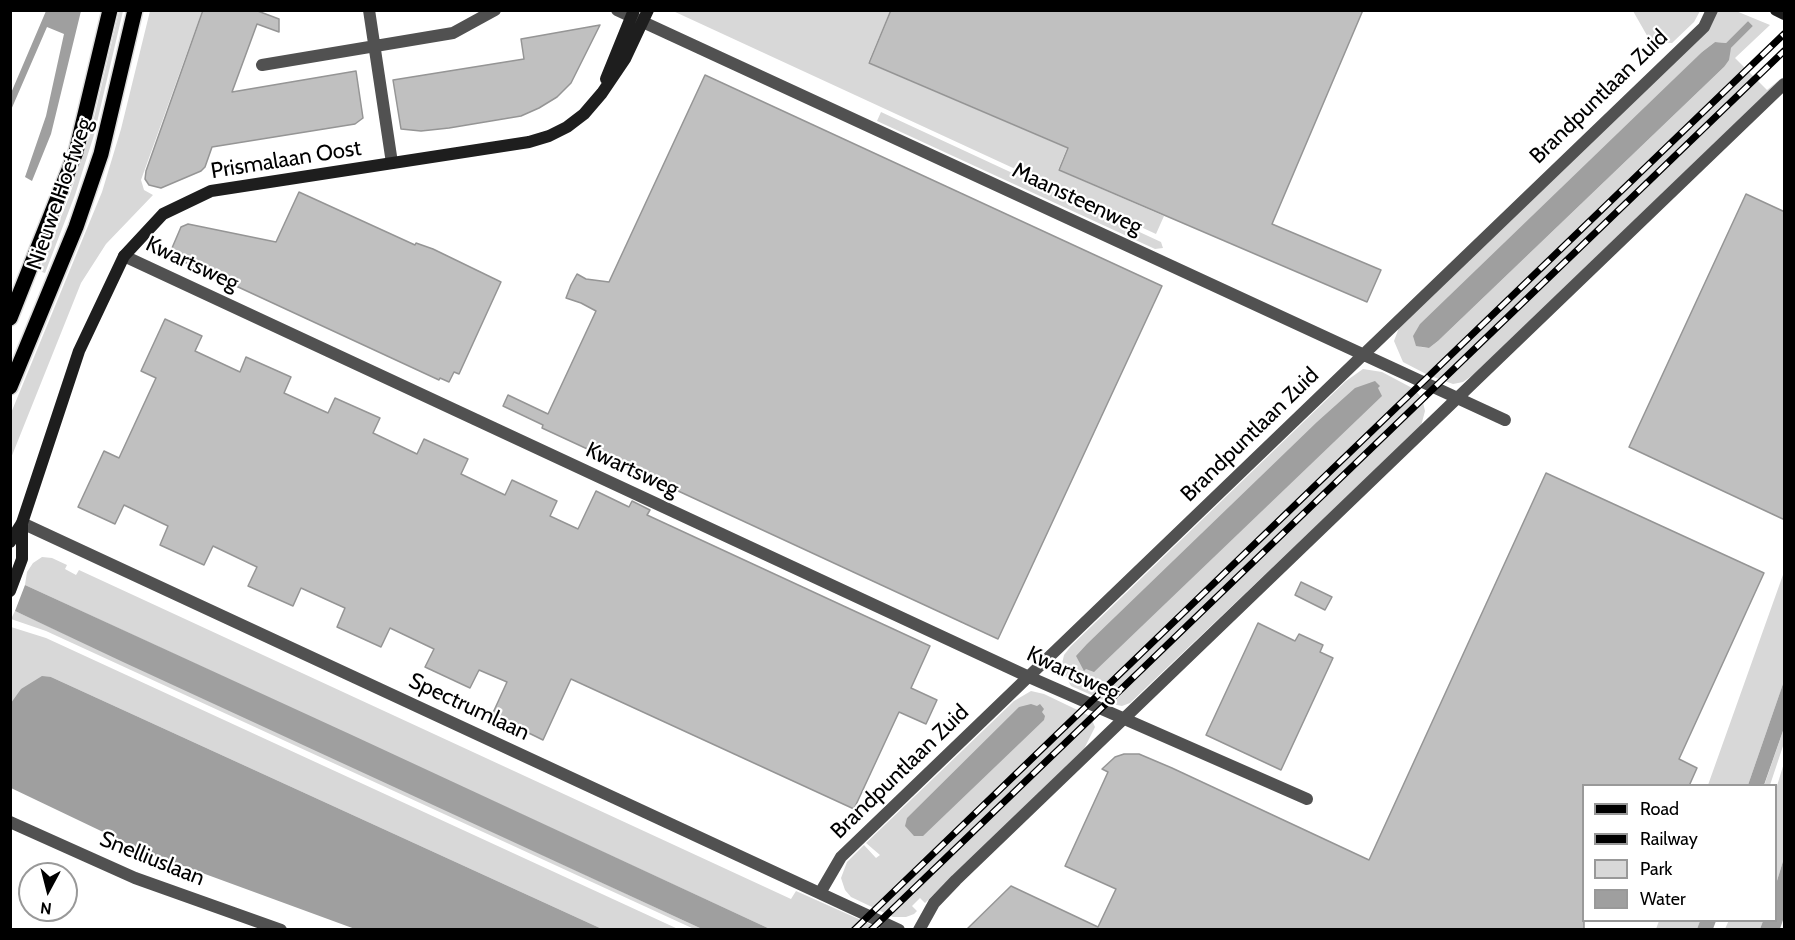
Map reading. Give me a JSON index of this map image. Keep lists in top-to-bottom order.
{
  "streets": {
    "main road": ["Nieuwe Hoefweg"],
    "street": [
      "Brandpuntlaan Zuid",
      "Prismalaan Oost",
      "Maansteenweg",
      "Kwartsweg",
      "Spectrumlaan",
      "Snelliuslaan"
    ]
  },
  "crossings": [
    ["Brandpuntlaan Zuid", "Maansteenweg"],
    ["Brandpuntlaan Zuid", "Kwartsweg"],
    ["Brandpuntlaan Zuid", "Spectrumlaan"],
    ["Prismalaan Oost", "Maansteenweg"],
    ["Prismalaan Oost", "Kwartsweg"],
    ["Prismalaan Oost", "Spectrumlaan"]
  ],
  "legend": [
    "Road",
    "Railway",
    "Park",
    "Water"
  ],
  "north": "bottom"
}
